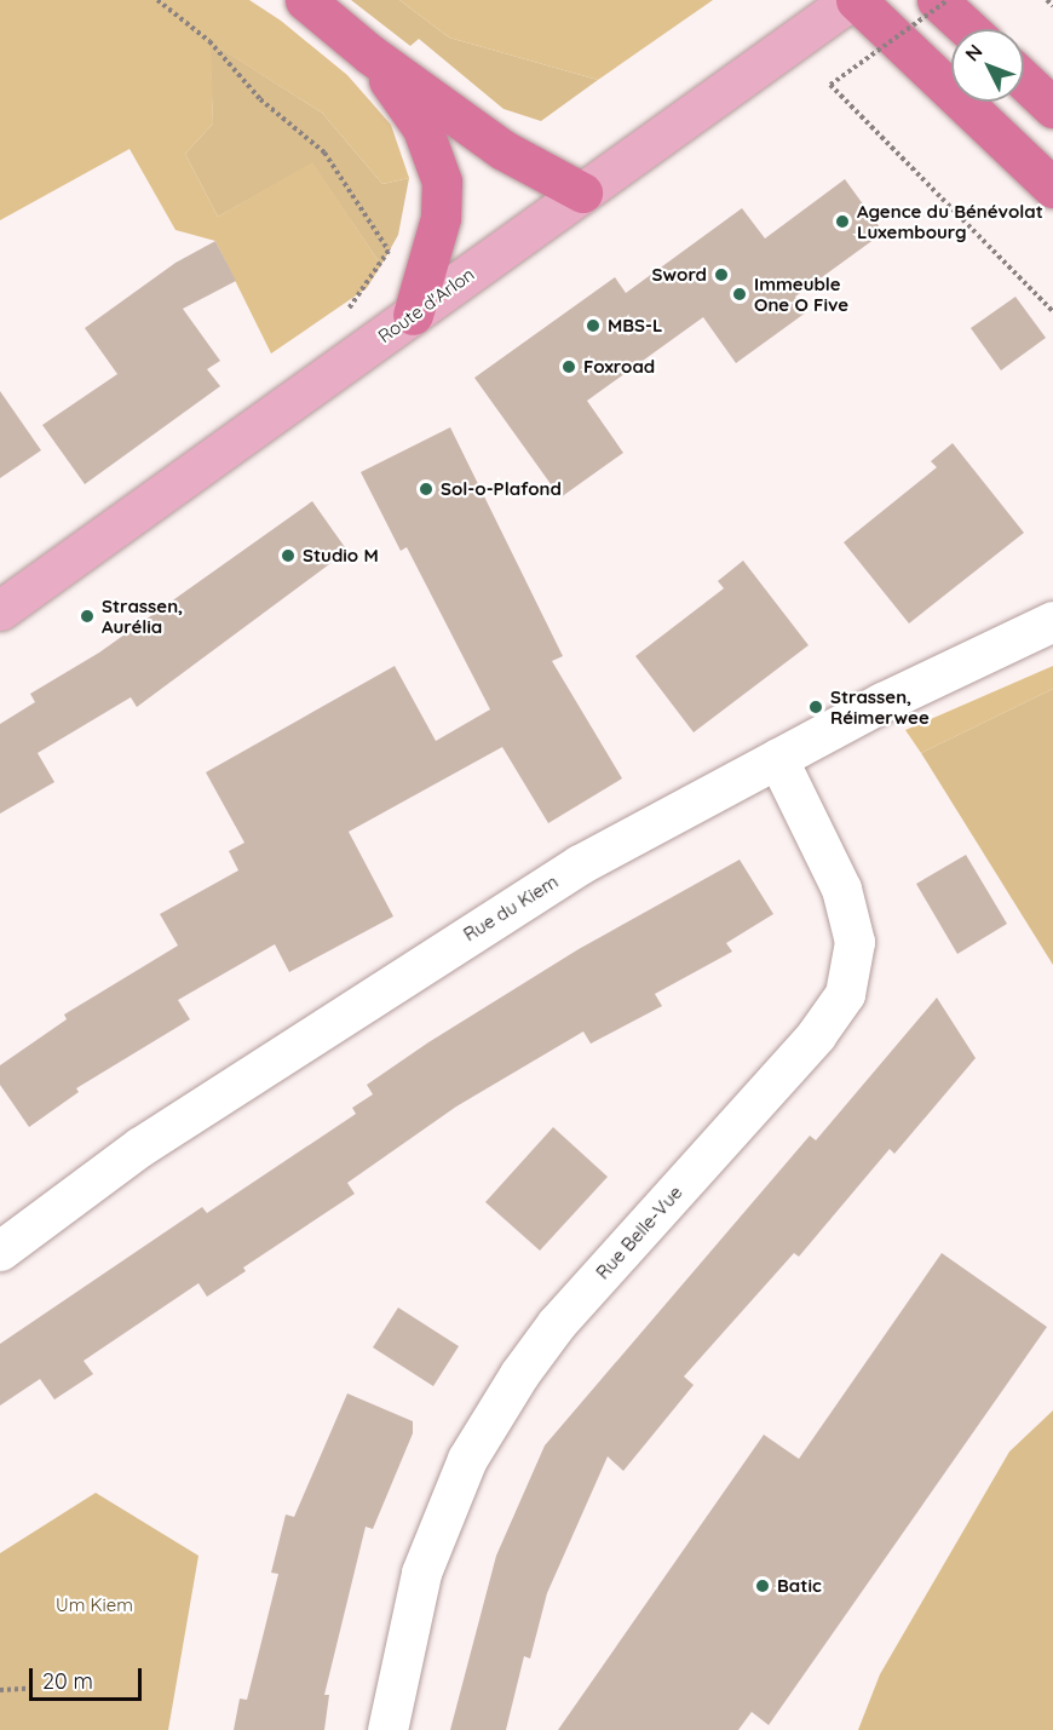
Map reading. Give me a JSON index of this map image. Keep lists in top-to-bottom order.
{
  "streets": {
    "main road": ["Route d'Arlon"],
    "street": ["Rue du Kiem", "Rue Belle-Vue"]
  },
  "crossings": [
    ["Rue du Kiem", "Rue Belle-Vue"]
  ],
  "parks": ["Um Kiem"],
  "places": [
    "Agence du Bénévolat Luxembourg",
    "Sword",
    "Immeuble One O Five",
    "MBS-L",
    "Foxroad",
    "Sol-o-Plafond",
    "Studio M",
    "Strassen, Aurélia",
    "Strassen, Réimerwee",
    "Batic"
  ],
  "scale_bar": "20 m",
  "north": "top left"
}
